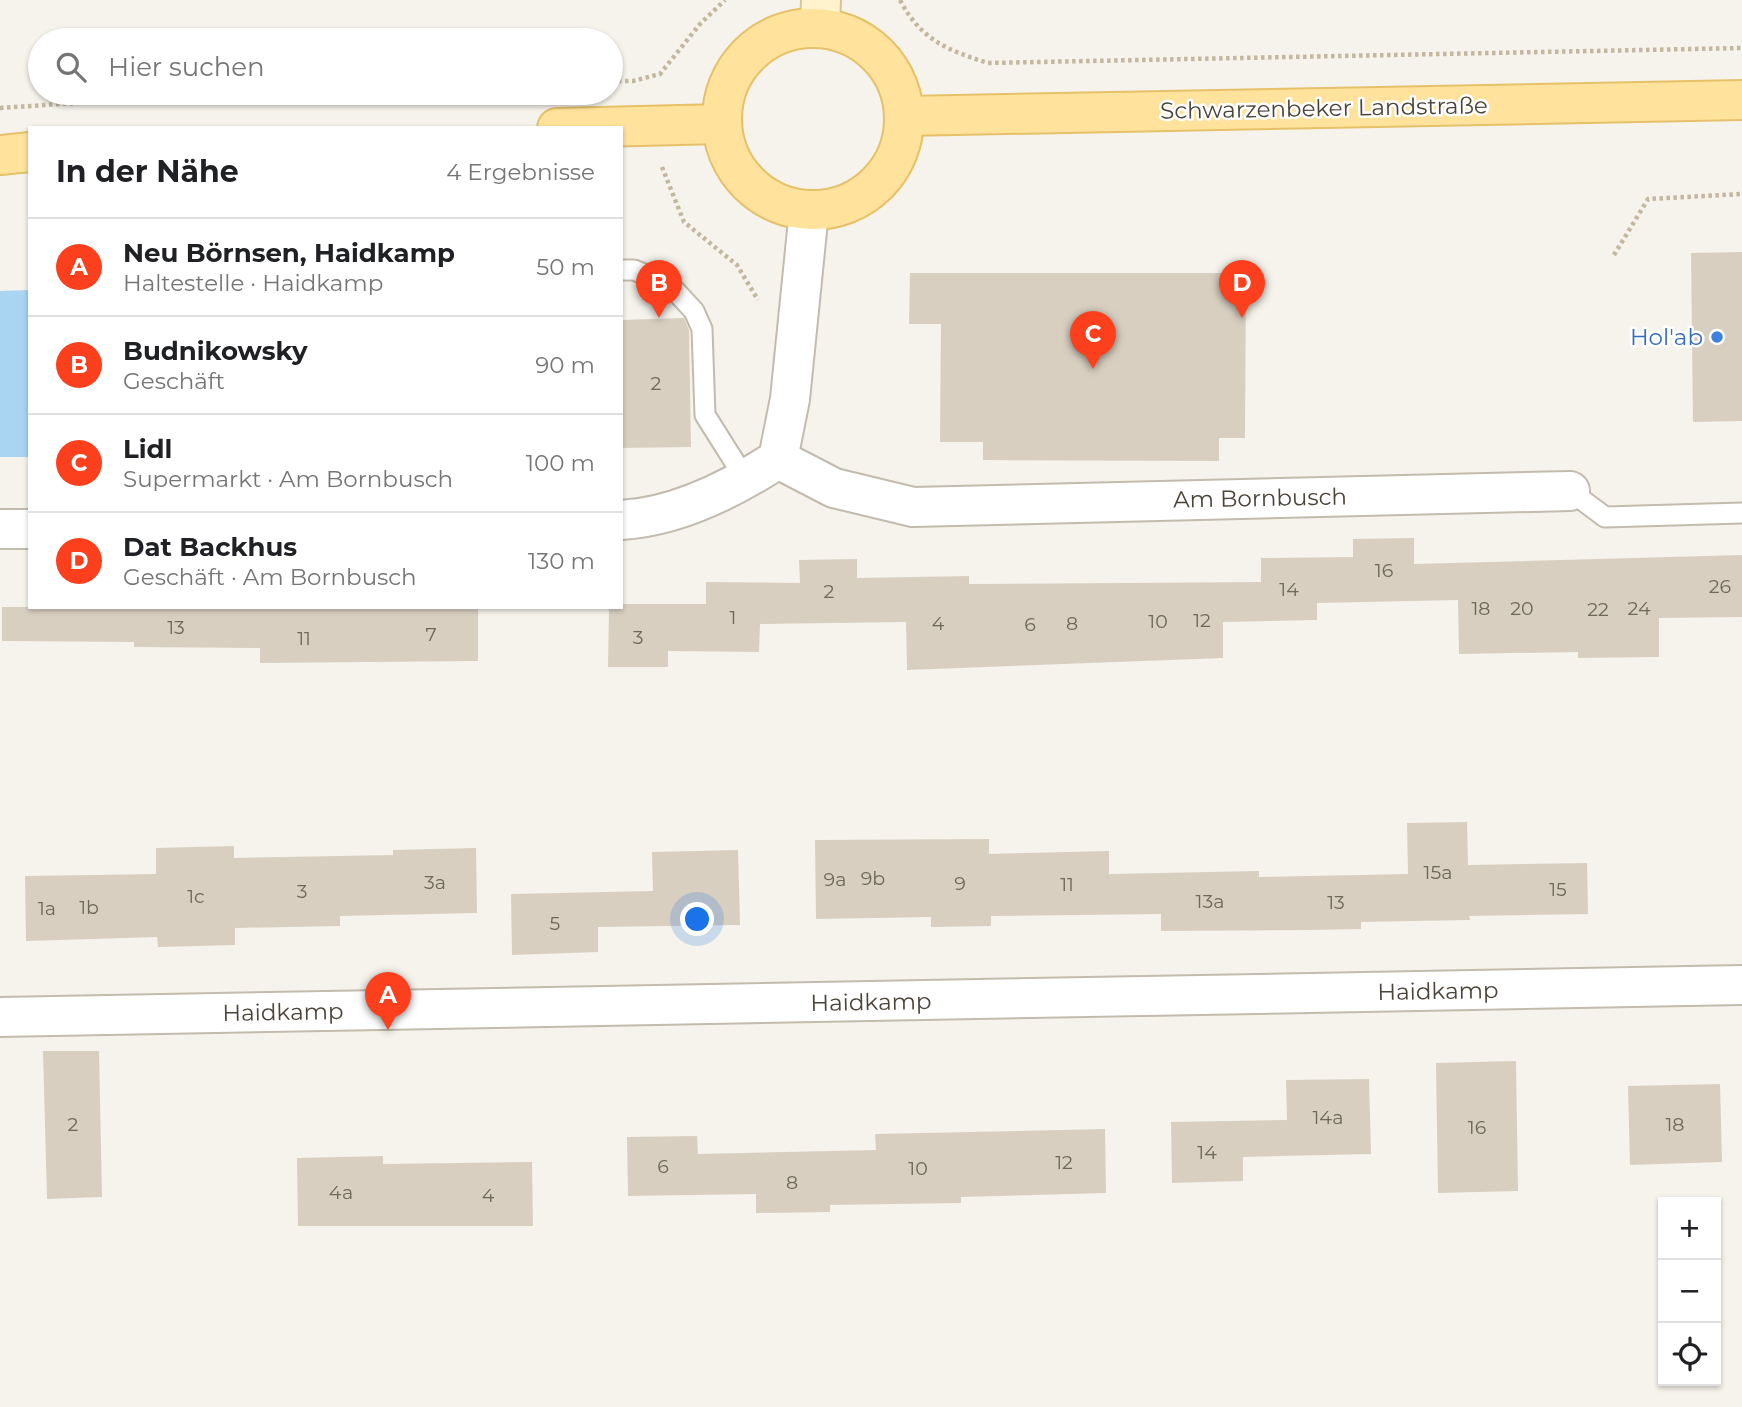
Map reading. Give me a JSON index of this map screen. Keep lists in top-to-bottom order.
{
  "streets": {
    "main road": ["Schwarzenbeker Landstraße"],
    "street": ["Am Bornbusch", "Haidkamp"]
  },
  "places": ["Hol'ab"],
  "house_numbers": [
    "2",
    "16",
    "26",
    "14",
    "2",
    "18",
    "20",
    "24",
    "22",
    "1",
    "12",
    "10",
    "4",
    "8",
    "6",
    "13",
    "7",
    "3",
    "11",
    "15a",
    "9b",
    "9a",
    "3a",
    "9",
    "11",
    "15",
    "3",
    "1c",
    "13a",
    "13",
    "1b",
    "1a",
    "5",
    "14a",
    "2",
    "18",
    "16",
    "14",
    "12",
    "6",
    "10",
    "8",
    "4a",
    "4"
  ],
  "page": {
    "search": "Hier suchen",
    "heading": ["In der Nähe", "4 Ergebnisse"],
    "list": [
      {
        "mark": "A",
        "name": "Neu Börnsen, Haidkamp",
        "note": "Haltestelle · Haidkamp",
        "value": "50 m"
      },
      {
        "mark": "B",
        "name": "Budnikowsky",
        "note": "Geschäft",
        "value": "90 m"
      },
      {
        "mark": "C",
        "name": "Lidl",
        "note": "Supermarkt · Am Bornbusch",
        "value": "100 m"
      },
      {
        "mark": "D",
        "name": "Dat Backhus",
        "note": "Geschäft · Am Bornbusch",
        "value": "130 m"
      }
    ],
    "pins": [
      "B",
      "D",
      "C",
      "A"
    ],
    "map_buttons": ["+", "−"]
  }
}
